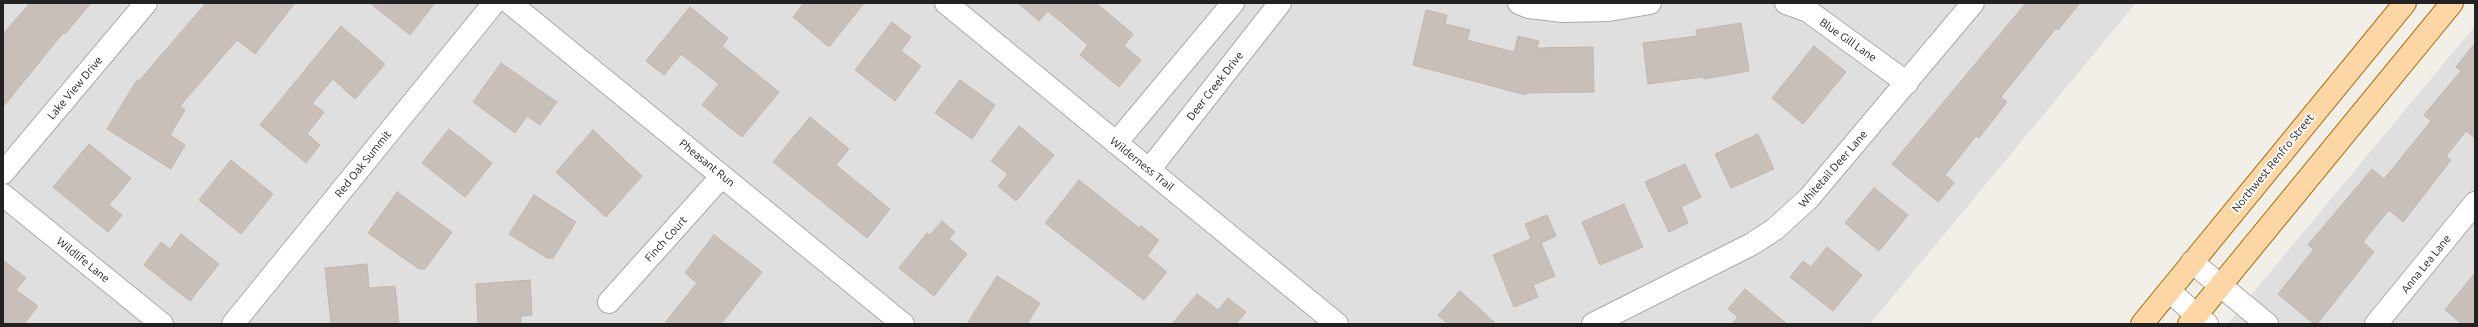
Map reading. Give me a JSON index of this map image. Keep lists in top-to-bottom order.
{
  "streets": {
    "main road": ["Northwest Renfro Street"],
    "street": [
      "Blue Gill Lane",
      "Deer Creek Drive",
      "Lake View Drive",
      "Pheasant Run",
      "Red Oak Summit",
      "Wilderness Trail",
      "Whitetail Deer Lane",
      "Finch Court",
      "Wildlife Lane",
      "Anna Lea Lane"
    ]
  },
  "crossings": [
    ["Blue Gill Lane", "Whitetail Deer Lane"],
    ["Deer Creek Drive", "Wilderness Trail"],
    ["Pheasant Run", "Finch Court"]
  ]
}
